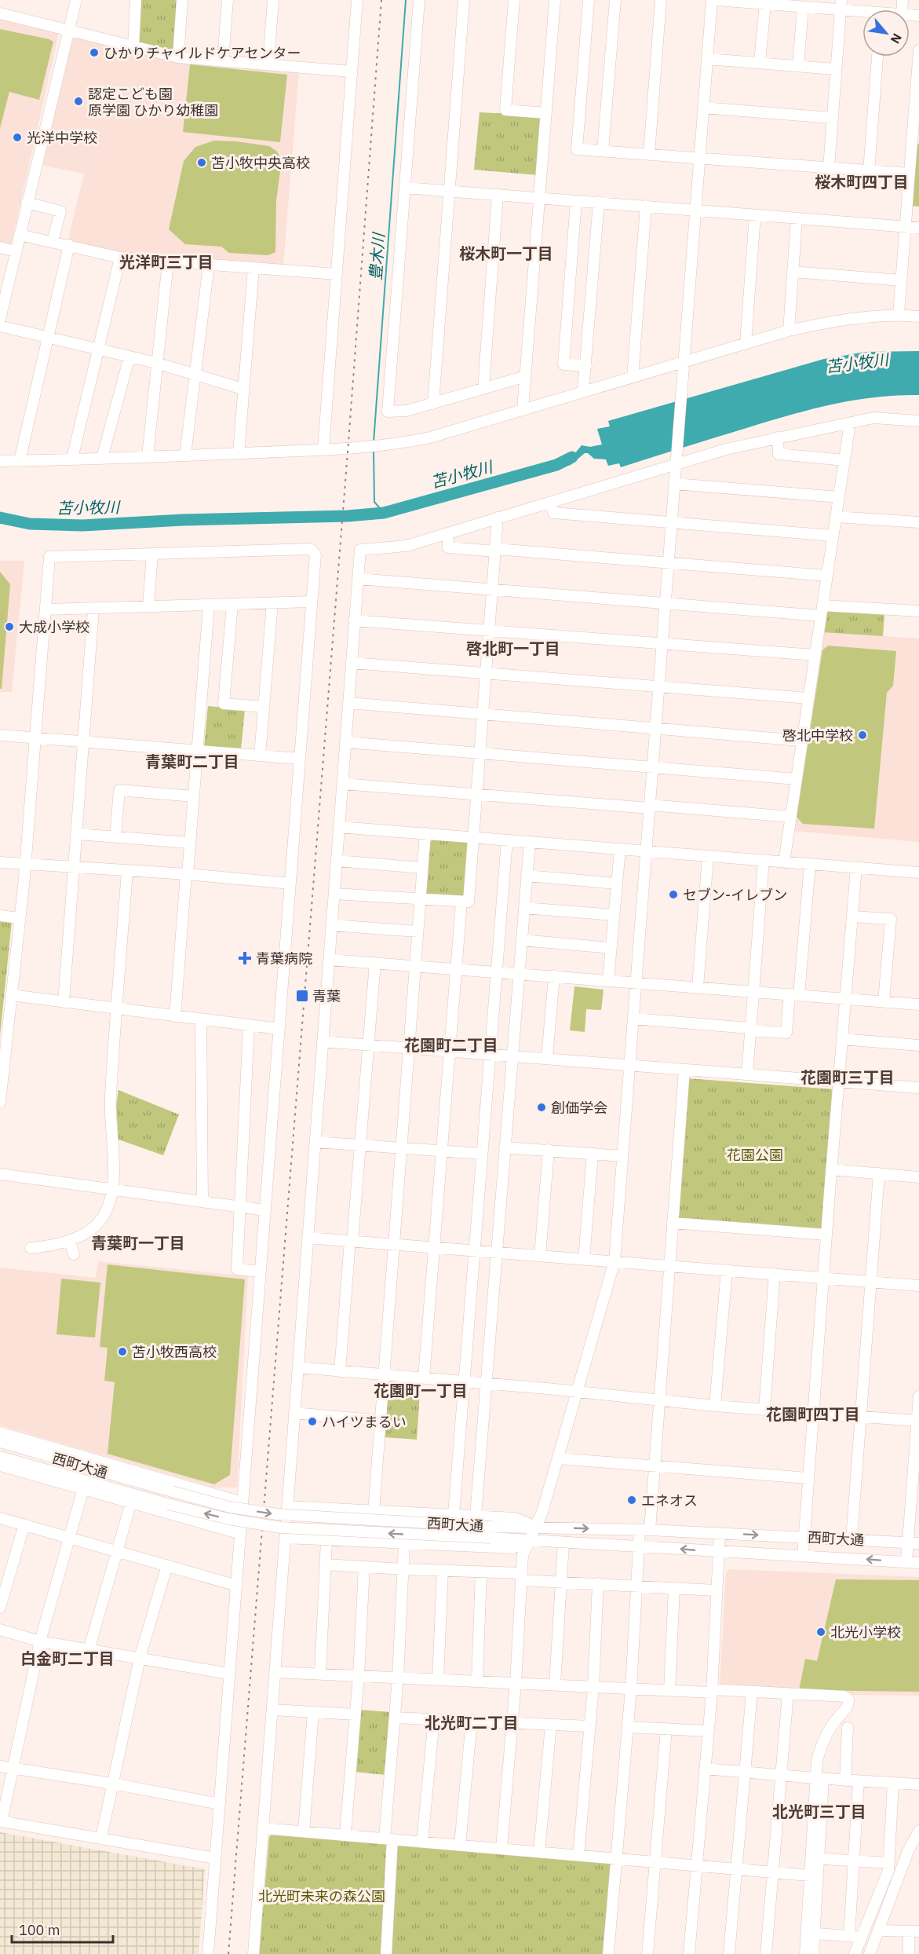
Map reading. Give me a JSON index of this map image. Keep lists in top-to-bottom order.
{
  "streets": {
    "street": ["西町大通"]
  },
  "districts": [
    "桜木町四丁目",
    "桜木町一丁目",
    "光洋町三丁目",
    "啓北町一丁目",
    "青葉町二丁目",
    "花園町二丁目",
    "花園町三丁目",
    "青葉町一丁目",
    "花園町一丁目",
    "花園町四丁目",
    "白金町二丁目",
    "北光町二丁目",
    "北光町三丁目"
  ],
  "water": ["豊木川", "苫小牧川"],
  "parks": ["花園公園", "北光町未来の森公園"],
  "places": {
    "other": [
      "ひかりチャイルドケアセンター",
      "認定こども園 原学園 ひかり幼稚園",
      "光洋中学校",
      "苫小牧中央高校",
      "大成小学校",
      "啓北中学校",
      "セブン-イレブン",
      "創価学会",
      "苫小牧西高校",
      "ハイツまるい",
      "エネオス",
      "北光小学校"
    ],
    "health": ["青葉病院"],
    "transit": ["青葉"]
  },
  "scale_bar": "100 m",
  "north": "bottom right"
}
